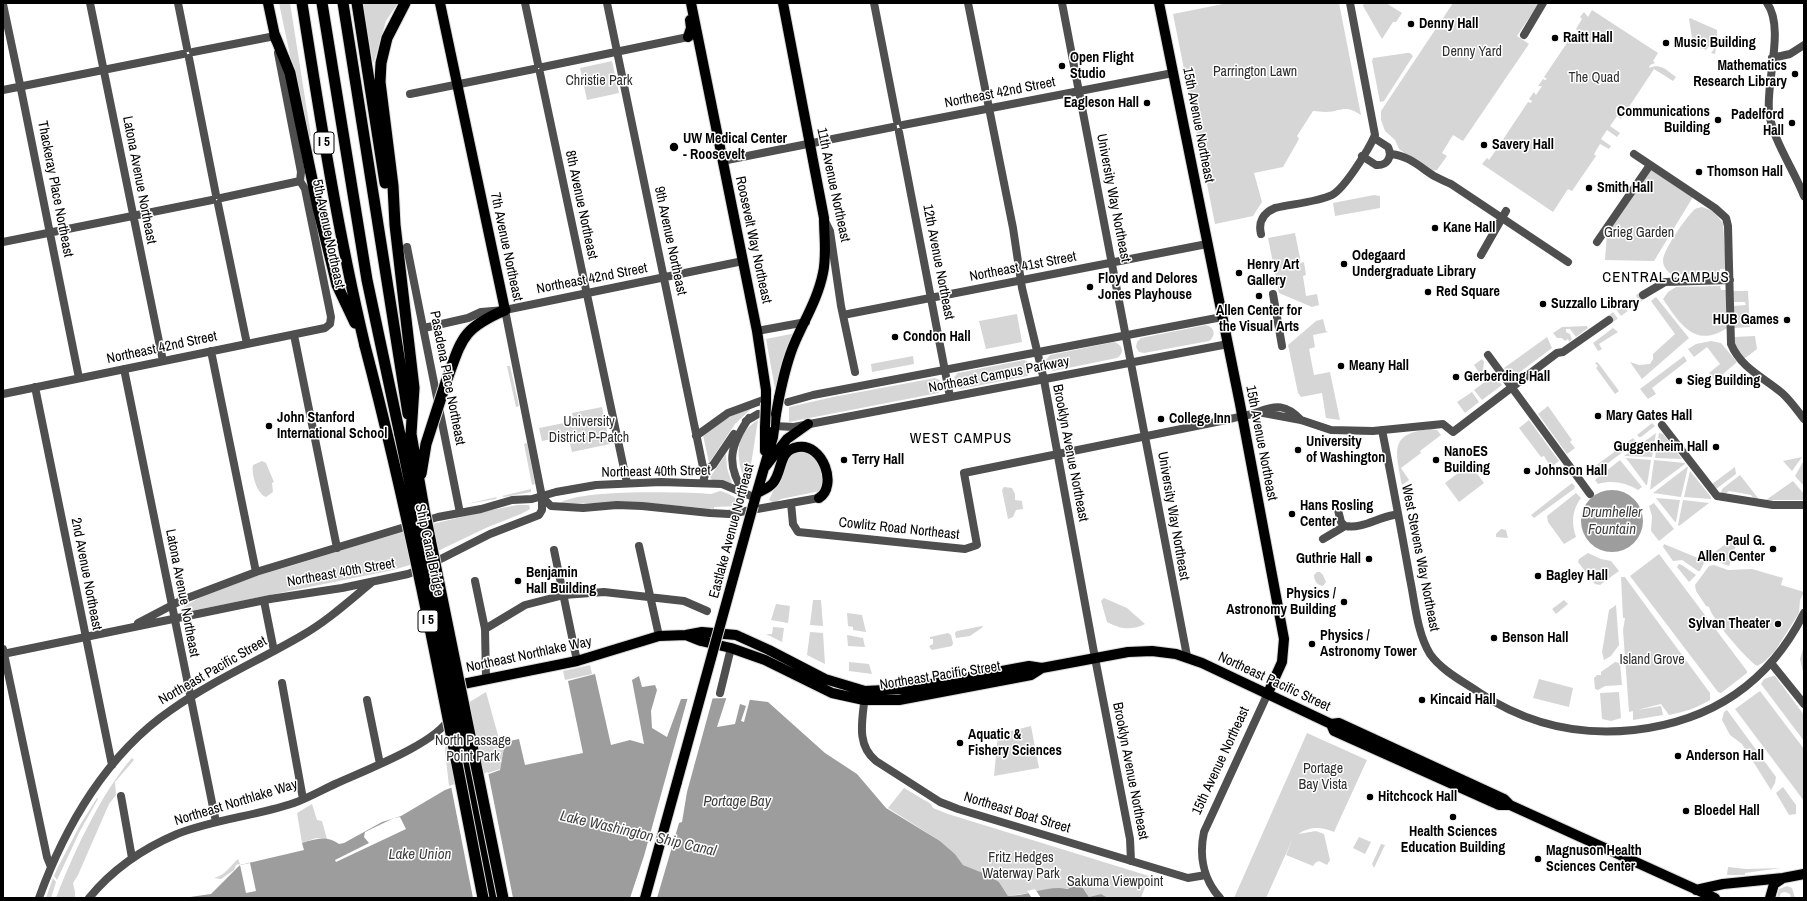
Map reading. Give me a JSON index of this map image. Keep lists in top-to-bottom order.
{
  "streets": {
    "highway": ["I 5", "Ship Canal Bridge"],
    "main road": [
      "15th Avenue Northeast",
      "11th Avenue Northeast",
      "5th Avenue Northeast",
      "Roosevelt Way Northeast",
      "7th Avenue Northeast",
      "Eastlake Avenue Northeast",
      "Northeast Northlake Way",
      "Northeast Pacific Street"
    ],
    "street": [
      "Northeast 42nd Street",
      "Latona Avenue Northeast",
      "Thackeray Place Northeast",
      "University Way Northeast",
      "8th Avenue Northeast",
      "9th Avenue Northeast",
      "12th Avenue Northeast",
      "Northeast 41st Street",
      "Northeast Campus Parkway",
      "Pasadena Place Northeast",
      "Brooklyn Avenue Northeast",
      "Northeast 40th Street",
      "Cowlitz Road Northeast",
      "West Stevens Way Northeast",
      "2nd Avenue Northeast",
      "Northeast Boat Street"
    ]
  },
  "crossings": [
    ["Northeast 42nd Street", "15th Avenue Northeast"],
    ["Northeast 42nd Street", "Latona Avenue Northeast"],
    ["Northeast 42nd Street", "11th Avenue Northeast"],
    ["Northeast 42nd Street", "Thackeray Place Northeast"],
    ["Northeast 42nd Street", "University Way Northeast"],
    ["Northeast 42nd Street", "8th Avenue Northeast"],
    ["Northeast 42nd Street", "5th Avenue Northeast"],
    ["Northeast 42nd Street", "Roosevelt Way Northeast"],
    ["Northeast 42nd Street", "9th Avenue Northeast"],
    ["Northeast 42nd Street", "7th Avenue Northeast"],
    ["Northeast 42nd Street", "12th Avenue Northeast"],
    ["Northeast 42nd Street", "Pasadena Place Northeast"],
    ["Northeast 42nd Street", "Brooklyn Avenue Northeast"],
    ["Northeast 42nd Street", "2nd Avenue Northeast"],
    ["15th Avenue Northeast", "Northeast 41st Street"],
    ["15th Avenue Northeast", "Northeast Campus Parkway"],
    ["15th Avenue Northeast", "Northeast Pacific Street"],
    ["15th Avenue Northeast", "Northeast Boat Street"],
    ["I 5", "Ship Canal Bridge"],
    ["Latona Avenue Northeast", "Northeast 40th Street"],
    ["Latona Avenue Northeast", "Northeast Northlake Way"],
    ["Latona Avenue Northeast", "Northeast Pacific Street"],
    ["11th Avenue Northeast", "Northeast 41st Street"],
    ["University Way Northeast", "Northeast 41st Street"],
    ["University Way Northeast", "Northeast Campus Parkway"],
    ["University Way Northeast", "Northeast Pacific Street"],
    ["8th Avenue Northeast", "Northeast 40th Street"],
    ["Roosevelt Way Northeast", "Northeast Campus Parkway"],
    ["7th Avenue Northeast", "Northeast 40th Street"],
    ["12th Avenue Northeast", "Northeast 41st Street"],
    ["12th Avenue Northeast", "Northeast Campus Parkway"],
    ["Northeast 41st Street", "Brooklyn Avenue Northeast"],
    ["Northeast Campus Parkway", "Brooklyn Avenue Northeast"],
    ["Pasadena Place Northeast", "Northeast 40th Street"],
    ["Brooklyn Avenue Northeast", "Cowlitz Road Northeast"],
    ["Brooklyn Avenue Northeast", "Northeast Pacific Street"],
    ["Brooklyn Avenue Northeast", "Northeast Boat Street"],
    ["Northeast 40th Street", "Eastlake Avenue Northeast"],
    ["Northeast 40th Street", "2nd Avenue Northeast"],
    ["Northeast 40th Street", "Northeast Pacific Street"],
    ["2nd Avenue Northeast", "Northeast Pacific Street"],
    ["Northeast Northlake Way", "Northeast Pacific Street"],
    ["Northeast Pacific Street", "Northeast Boat Street"]
  ],
  "districts": ["CENTRAL CAMPUS", "WEST CAMPUS"],
  "water": [
    "Drumheller Fountain",
    "Portage Bay",
    "Lake Washington Ship Canal",
    "Lake Union"
  ],
  "parks": [
    "Denny Yard",
    "Parrington Lawn",
    "The Quad",
    "Christie Park",
    "Grieg Garden",
    "University District P-Patch",
    "Island Grove",
    "North Passage Point Park",
    "Portage Bay Vista",
    "Fritz Hedges Waterway Park",
    "Sakuma Viewpoint"
  ],
  "places": [
    "Denny Hall",
    "Raitt Hall",
    "Music Building",
    "Open Flight Studio",
    "Mathematics Research Library",
    "Eagleson Hall",
    "Communications Building",
    "Padelford Hall",
    "Savery Hall",
    "UW Medical Center - Roosevelt",
    "Thomson Hall",
    "Smith Hall",
    "Kane Hall",
    "Odegaard Undergraduate Library",
    "Henry Art Gallery",
    "Floyd and Delores Jones Playhouse",
    "Red Square",
    "Allen Center for the Visual Arts",
    "Suzzallo Library",
    "HUB Games",
    "Condon Hall",
    "Meany Hall",
    "Gerberding Hall",
    "Sieg Building",
    "Mary Gates Hall",
    "College Inn",
    "John Stanford International School",
    "Guggenheim Hall",
    "University of Washington",
    "Terry Hall",
    "NanoES Building",
    "Johnson Hall",
    "Hans Rosling Center",
    "Paul G. Allen Center",
    "Guthrie Hall",
    "Bagley Hall",
    "Benjamin Hall Building",
    "Physics / Astronomy Building",
    "Sylvan Theater",
    "Benson Hall",
    "Physics / Astronomy Tower",
    "Kincaid Hall",
    "Aquatic & Fishery Sciences",
    "Anderson Hall",
    "Hitchcock Hall",
    "Bloedel Hall",
    "Health Sciences Education Building",
    "Magnuson Health Sciences Center"
  ]
}
